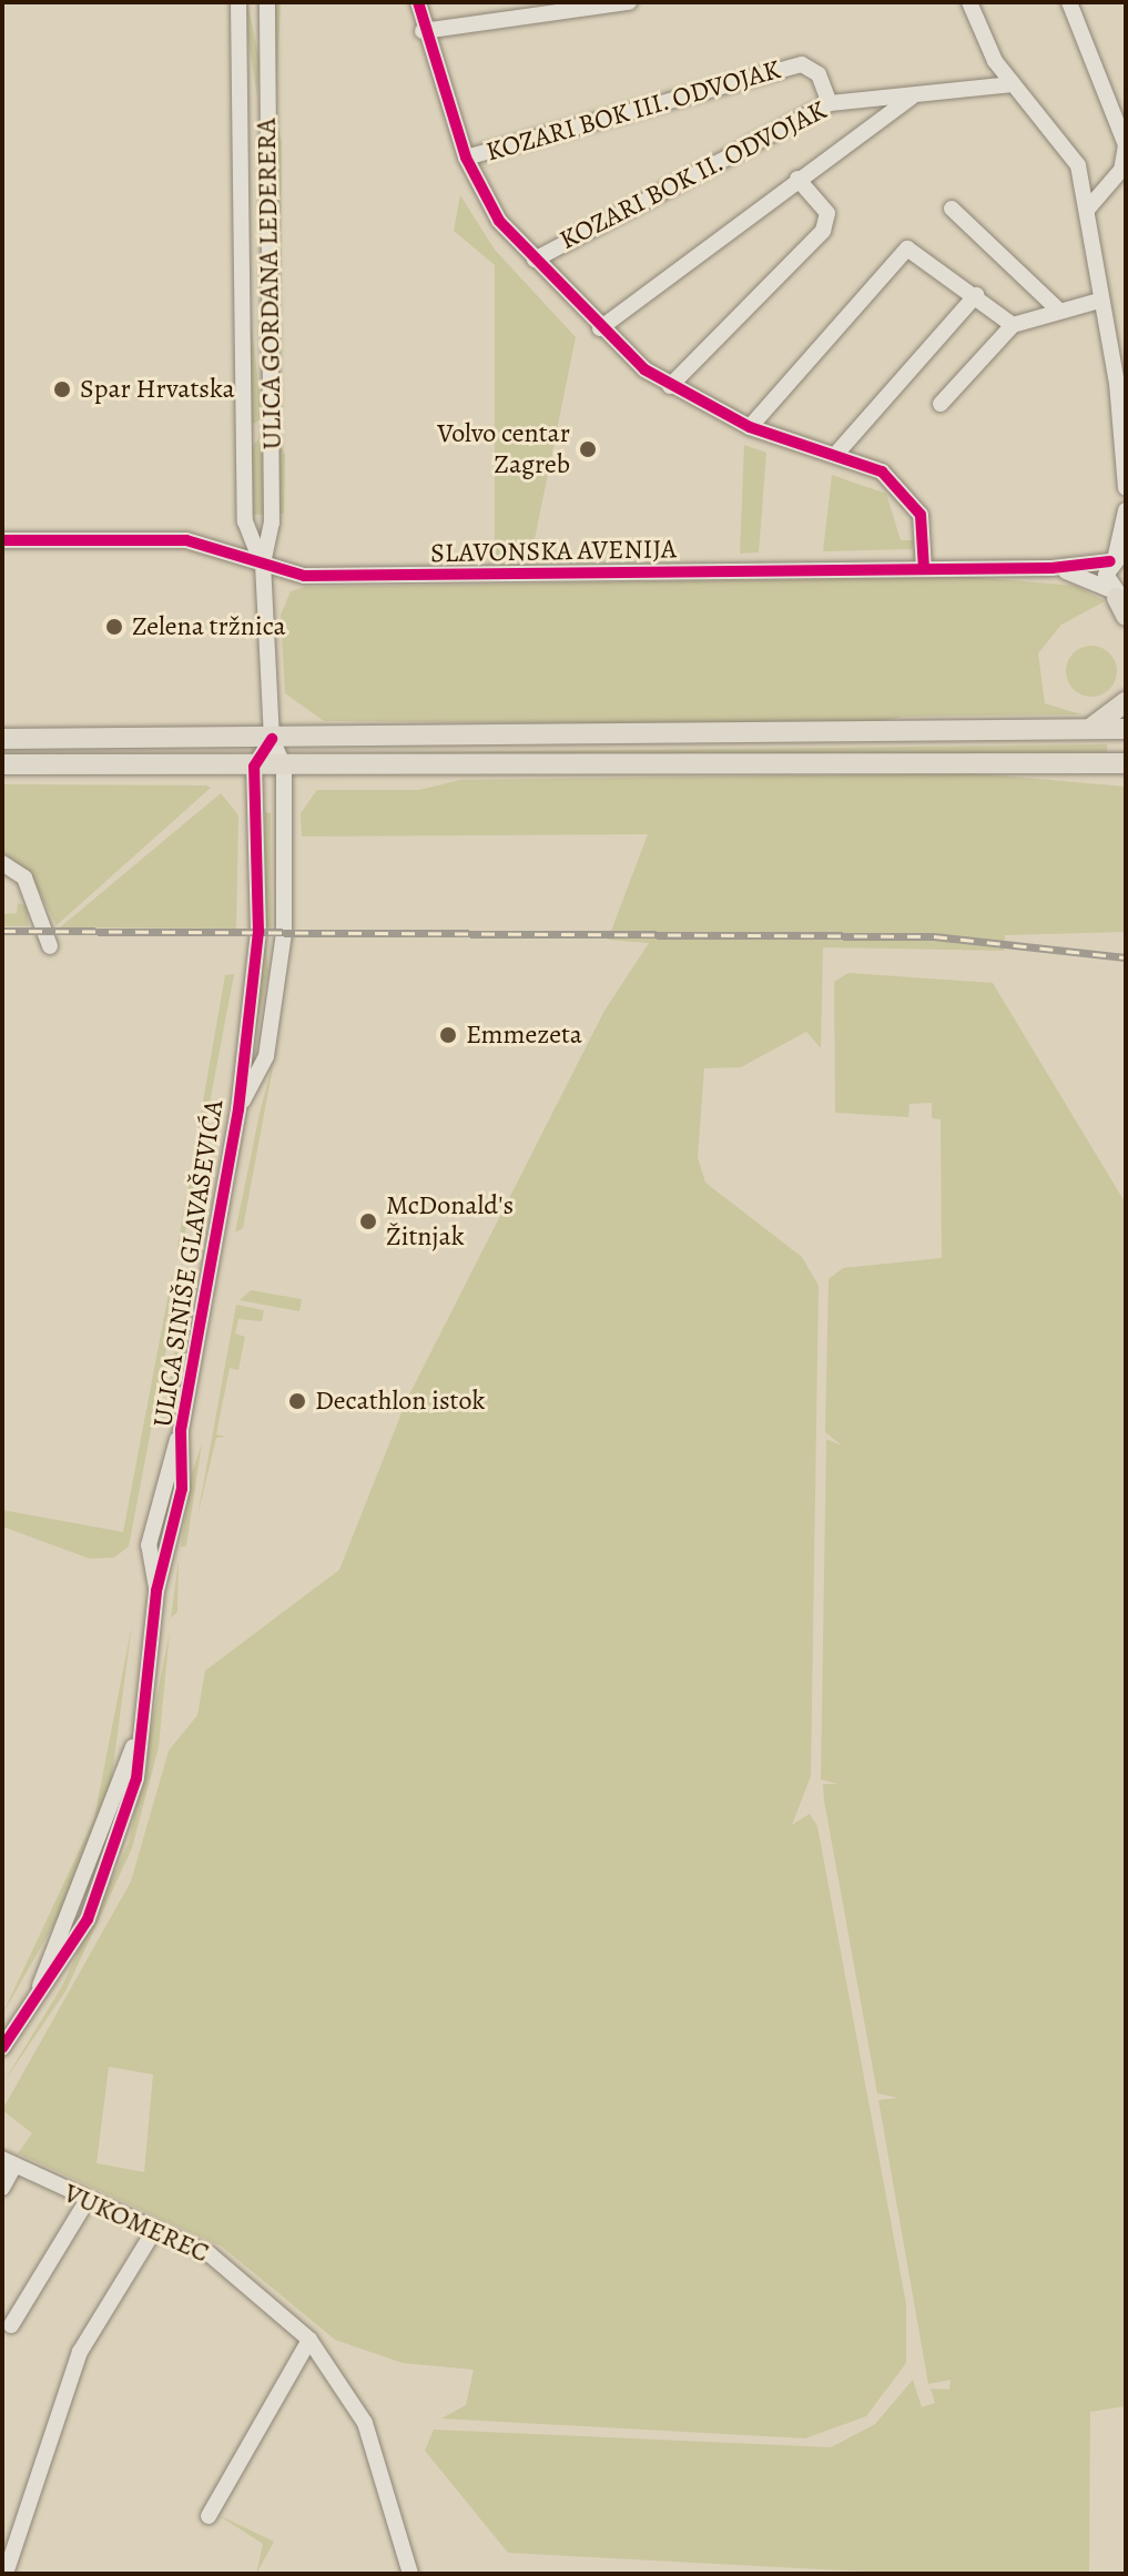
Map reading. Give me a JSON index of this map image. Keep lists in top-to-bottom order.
{
  "streets": {
    "street": [
      "KOZARI BOK III. ODVOJAK",
      "KOZARI BOK II. ODVOJAK",
      "ULICA GORDANA LEDERERA",
      "SLAVONSKA AVENIJA",
      "ULICA SINIŠE GLAVAŠEVIĆA",
      "VUKOMEREC"
    ]
  },
  "crossings": [
    ["KOZARI BOK III. ODVOJAK", "KOZARI BOK II. ODVOJAK"],
    ["ULICA GORDANA LEDERERA", "SLAVONSKA AVENIJA"]
  ],
  "places": [
    "Spar Hrvatska",
    "Volvo centar Zagreb",
    "Zelena tržnica",
    "Emmezeta",
    "McDonald's Žitnjak",
    "Decathlon istok"
  ]
}
